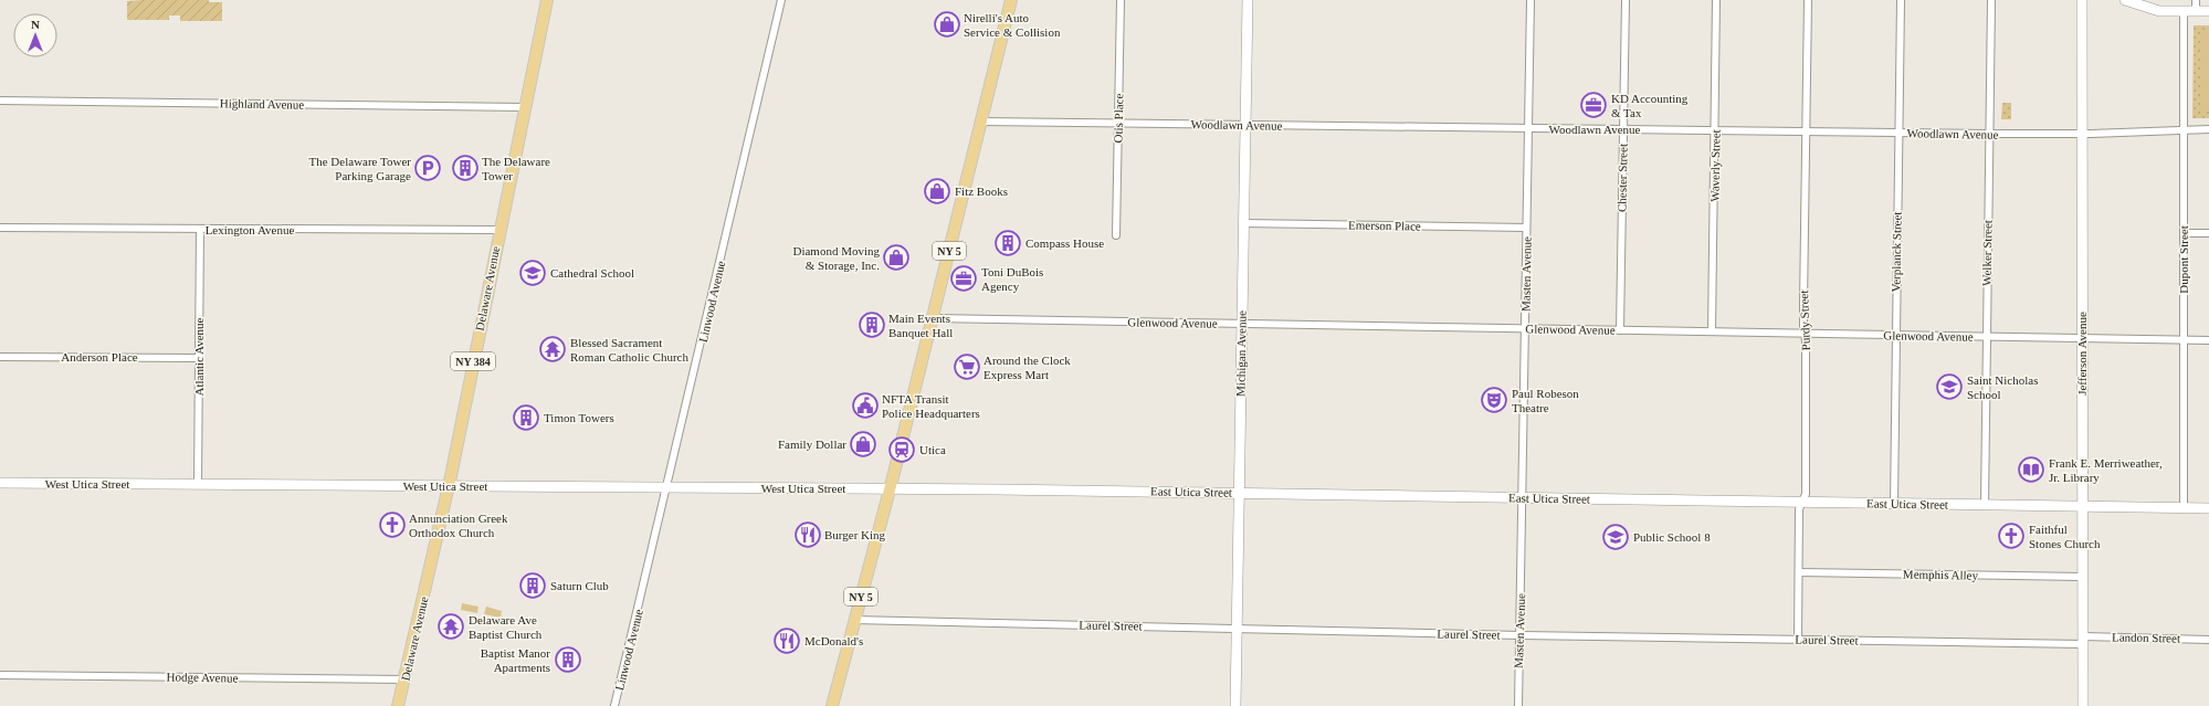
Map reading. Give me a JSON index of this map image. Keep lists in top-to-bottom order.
{
  "streets": {
    "main road": ["NY 5", "Delaware Avenue", "NY 384"],
    "street": [
      "Highland Avenue",
      "Otis Place",
      "Woodlawn Avenue",
      "Waverly Street",
      "Chester Street",
      "Emerson Place",
      "Lexington Avenue",
      "Verplanck Street",
      "Welker Street",
      "Dupont Street",
      "Masten Avenue",
      "Linwood Avenue",
      "Purdy Street",
      "Glenwood Avenue",
      "Michigan Avenue",
      "Jefferson Avenue",
      "Anderson Place",
      "Atlantic Avenue",
      "West Utica Street",
      "East Utica Street",
      "Memphis Alley",
      "Laurel Street",
      "Landon Street",
      "Hodge Avenue"
    ]
  },
  "crossings": [
    ["Highland Avenue", "Delaware Avenue"],
    ["Otis Place", "Woodlawn Avenue"],
    ["Woodlawn Avenue", "Waverly Street"],
    ["Woodlawn Avenue", "Chester Street"],
    ["Woodlawn Avenue", "NY 5"],
    ["Woodlawn Avenue", "Verplanck Street"],
    ["Woodlawn Avenue", "Welker Street"],
    ["Woodlawn Avenue", "Dupont Street"],
    ["Woodlawn Avenue", "Masten Avenue"],
    ["Woodlawn Avenue", "Purdy Street"],
    ["Woodlawn Avenue", "Michigan Avenue"],
    ["Woodlawn Avenue", "Jefferson Avenue"],
    ["Waverly Street", "Glenwood Avenue"],
    ["Chester Street", "Glenwood Avenue"],
    ["Emerson Place", "Masten Avenue"],
    ["Emerson Place", "Michigan Avenue"],
    ["Lexington Avenue", "Delaware Avenue"],
    ["Lexington Avenue", "Atlantic Avenue"],
    ["NY 5", "Glenwood Avenue"],
    ["NY 5", "West Utica Street"],
    ["NY 5", "East Utica Street"],
    ["NY 5", "Laurel Street"],
    ["Verplanck Street", "Glenwood Avenue"],
    ["Verplanck Street", "East Utica Street"],
    ["Welker Street", "Glenwood Avenue"],
    ["Welker Street", "East Utica Street"],
    ["Dupont Street", "Glenwood Avenue"],
    ["Dupont Street", "East Utica Street"],
    ["Masten Avenue", "Glenwood Avenue"],
    ["Masten Avenue", "East Utica Street"],
    ["Masten Avenue", "Laurel Street"],
    ["Delaware Avenue", "West Utica Street"],
    ["Delaware Avenue", "Hodge Avenue"],
    ["Linwood Avenue", "West Utica Street"],
    ["Purdy Street", "Glenwood Avenue"],
    ["Purdy Street", "East Utica Street"],
    ["Purdy Street", "Memphis Alley"],
    ["Purdy Street", "Laurel Street"],
    ["Glenwood Avenue", "Michigan Avenue"],
    ["Glenwood Avenue", "Jefferson Avenue"],
    ["Michigan Avenue", "East Utica Street"],
    ["Michigan Avenue", "Laurel Street"],
    ["Jefferson Avenue", "East Utica Street"],
    ["Jefferson Avenue", "Memphis Alley"],
    ["Jefferson Avenue", "Laurel Street"],
    ["Jefferson Avenue", "Landon Street"],
    ["Anderson Place", "Atlantic Avenue"],
    ["Atlantic Avenue", "West Utica Street"],
    ["West Utica Street", "East Utica Street"],
    ["Laurel Street", "Landon Street"]
  ],
  "places": {
    "shop": [
      "Nirelli's Auto Service & Collision",
      "Fitz Books",
      "Diamond Moving & Storage, Inc.",
      "Family Dollar"
    ],
    "office": ["KD Accounting & Tax", "Toni DuBois Agency"],
    "parking": ["The Delaware Tower Parking Garage"],
    "building": [
      "The Delaware Tower",
      "Compass House",
      "Main Events Banquet Hall",
      "Timon Towers",
      "Saturn Club",
      "Baptist Manor Apartments"
    ],
    "school or university": ["Cathedral School", "Saint Nicholas School", "Public School 8"],
    "temple": ["Blessed Sacrament Roman Catholic Church", "Delaware Ave Baptist Church"],
    "supermarket": ["Around the Clock Express Mart"],
    "theatre": ["Paul Robeson Theatre"],
    "public building": ["NFTA Transit Police Headquarters"],
    "station": ["Utica"],
    "library": ["Frank E. Merriweather, Jr. Library"],
    "church": ["Annunciation Greek Orthodox Church", "Faithful Stones Church"],
    "restaurant": ["Burger King", "McDonald's"]
  },
  "north": "top"
}
